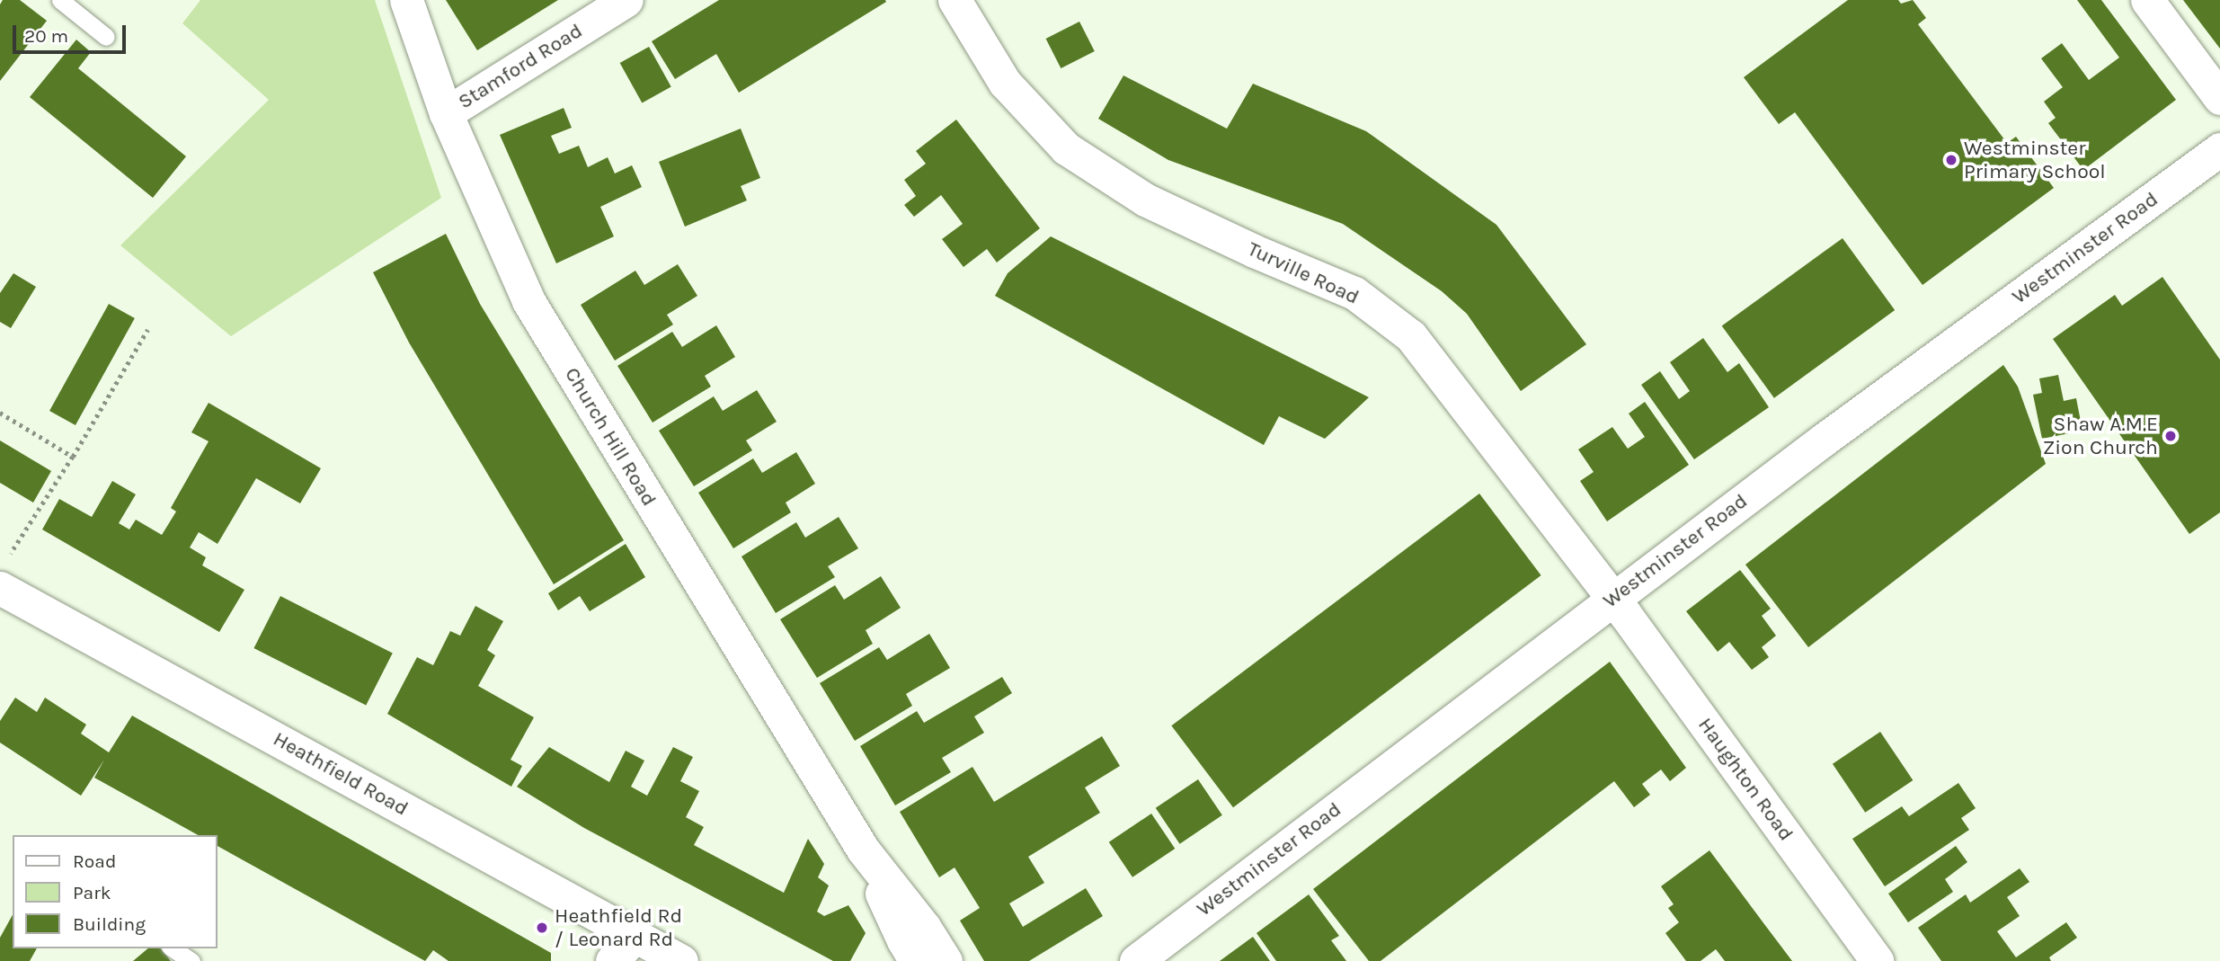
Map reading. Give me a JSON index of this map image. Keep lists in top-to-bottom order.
{
  "streets": {
    "street": [
      "Stamford Road",
      "Westminster Road",
      "Turville Road",
      "Church Hill Road",
      "Heathfield Road",
      "Haughton Road"
    ]
  },
  "crossings": [
    ["Stamford Road", "Church Hill Road"],
    ["Westminster Road", "Turville Road"],
    ["Westminster Road", "Haughton Road"],
    ["Turville Road", "Haughton Road"]
  ],
  "places": ["Westminster Primary School", "Shaw A.M.E Zion Church", "Heathfield Rd / Leonard Rd"],
  "legend": ["Road", "Park", "Building"],
  "scale_bar": "20 m"
}
